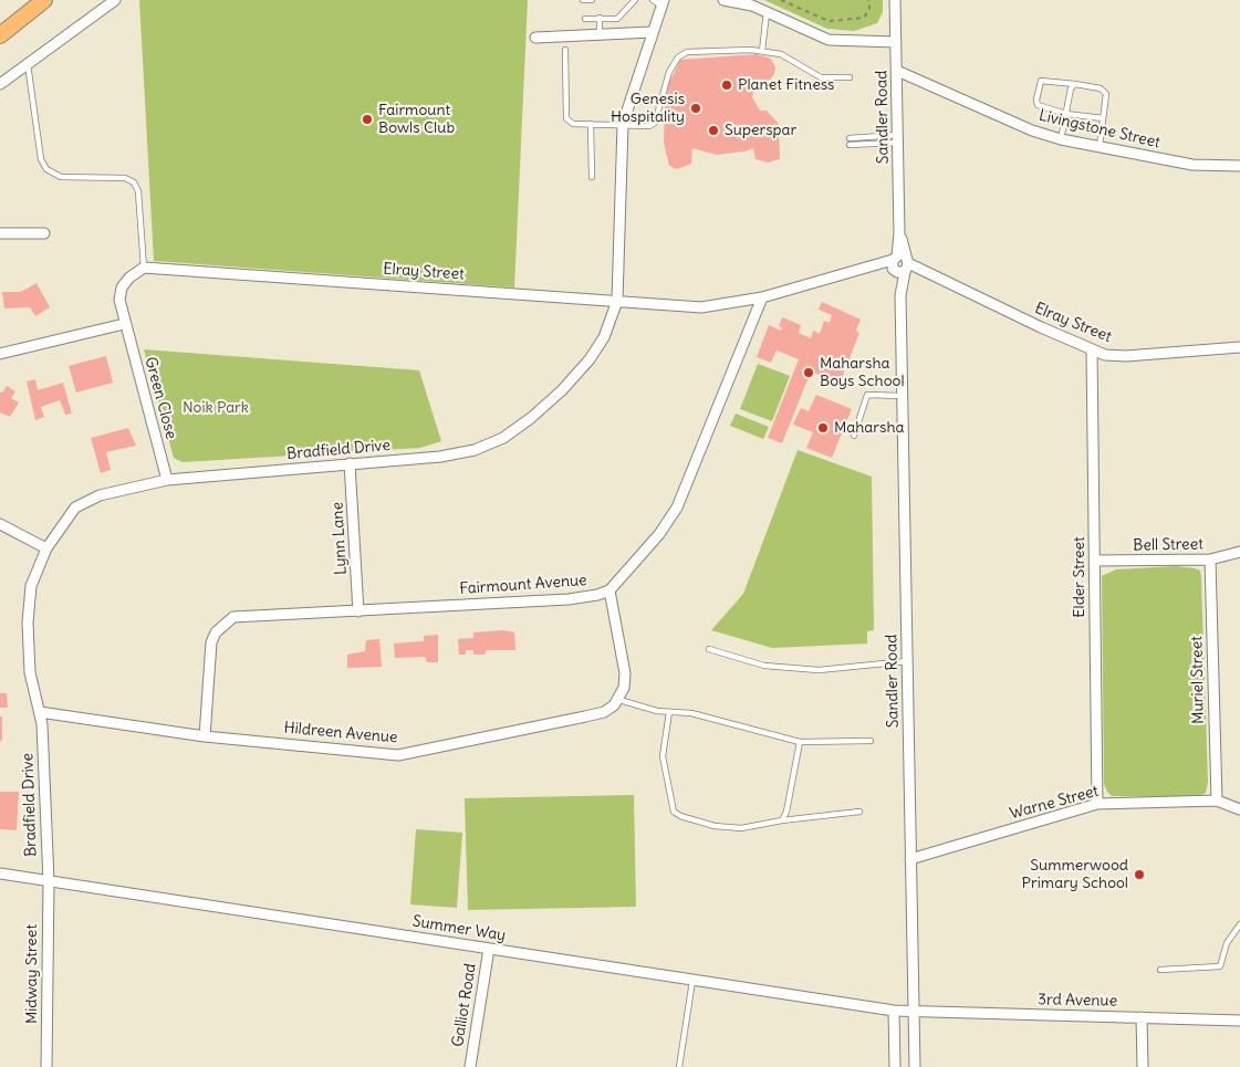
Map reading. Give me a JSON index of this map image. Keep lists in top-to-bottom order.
{
  "streets": {
    "street": [
      "Sandler Road",
      "Livingstone Street",
      "Elray Street",
      "Green Close",
      "Bradfield Drive",
      "Lynn Lane",
      "Bell Street",
      "Elder Street",
      "Fairmount Avenue",
      "Muriel Street",
      "Hildreen Avenue",
      "Warne Street",
      "Summer Way",
      "Midway Street",
      "3rd Avenue",
      "Galliot Road"
    ]
  },
  "crossings": [
    ["Sandler Road", "Livingstone Street"],
    ["Sandler Road", "Elray Street"],
    ["Sandler Road", "Warne Street"],
    ["Sandler Road", "Summer Way"],
    ["Sandler Road", "3rd Avenue"],
    ["Elray Street", "Green Close"],
    ["Elray Street", "Bradfield Drive"],
    ["Elray Street", "Elder Street"],
    ["Elray Street", "Fairmount Avenue"],
    ["Green Close", "Bradfield Drive"],
    ["Bradfield Drive", "Lynn Lane"],
    ["Bradfield Drive", "Hildreen Avenue"],
    ["Bradfield Drive", "Summer Way"],
    ["Bradfield Drive", "Midway Street"],
    ["Lynn Lane", "Fairmount Avenue"],
    ["Bell Street", "Elder Street"],
    ["Bell Street", "Muriel Street"],
    ["Elder Street", "Warne Street"],
    ["Fairmount Avenue", "Hildreen Avenue"],
    ["Muriel Street", "Warne Street"],
    ["Summer Way", "Midway Street"],
    ["Summer Way", "3rd Avenue"],
    ["Summer Way", "Galliot Road"]
  ],
  "parks": ["Noik Park"],
  "places": [
    "Planet Fitness",
    "Genesis Hospitality",
    "Fairmount Bowls Club",
    "Superspar",
    "Maharsha Boys School",
    "Maharsha",
    "Summerwood Primary School"
  ]
}
